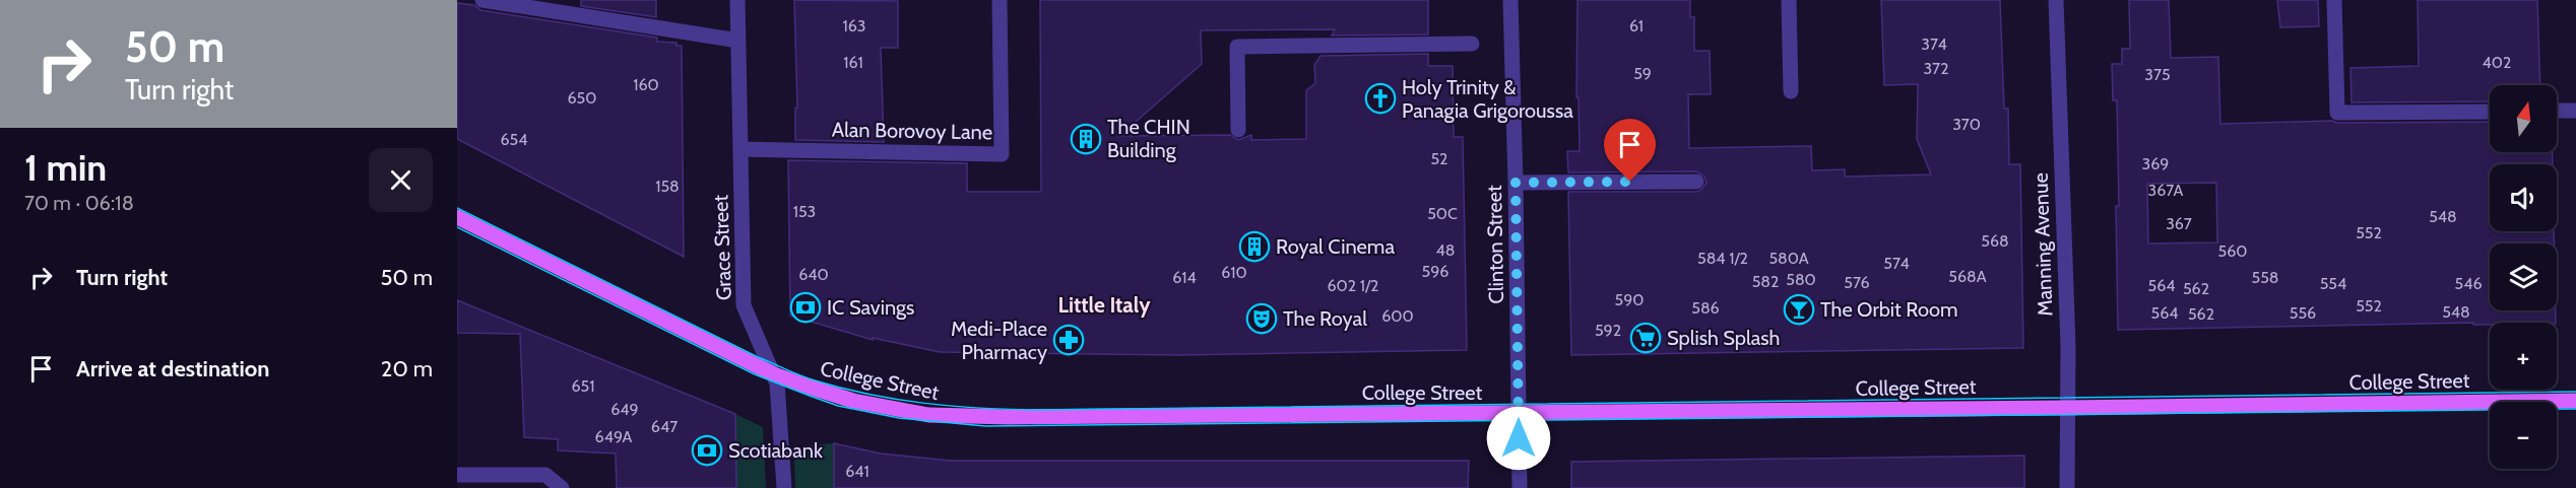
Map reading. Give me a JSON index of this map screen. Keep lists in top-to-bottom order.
{
  "streets": {
    "main road": ["College Street"],
    "street": [
      "Alan Borovoy Lane",
      "Clinton Street",
      "Manning Avenue",
      "Grace Street"
    ]
  },
  "crossings": [
    ["Alan Borovoy Lane", "Grace Street"],
    ["Clinton Street", "College Street"],
    ["Manning Avenue", "College Street"],
    ["Grace Street", "College Street"]
  ],
  "districts": ["Little Italy"],
  "places": {
    "church": ["Holy Trinity & Panagia Grigoroussa"],
    "building": ["The CHIN Building", "Royal Cinema"],
    "bank": ["IC Savings", "Scotiabank"],
    "bar": ["The Orbit Room"],
    "theatre": ["The Royal"],
    "supermarket": ["Splish Splash"],
    "pharmacy": ["Medi-Place Pharmacy"]
  },
  "house_numbers": [
    "163",
    "61",
    "374",
    "161",
    "402",
    "372",
    "59",
    "375",
    "160",
    "650",
    "370",
    "654",
    "52",
    "369",
    "158",
    "367A",
    "153",
    "50C",
    "548",
    "367",
    "552",
    "568",
    "48",
    "560",
    "584 1/2",
    "580A",
    "574",
    "596",
    "610",
    "640",
    "568A",
    "614",
    "558",
    "580",
    "582",
    "576",
    "554",
    "546",
    "602 1/2",
    "564",
    "562",
    "590",
    "552",
    "586",
    "548",
    "564",
    "556",
    "562",
    "600",
    "592",
    "651",
    "649",
    "647",
    "649A",
    "641"
  ],
  "north": "top",
  "page": {
    "turn": ["50 m", "Turn right"],
    "map_buttons": ["+", "−"],
    "heading": ["1 min", "70 m · 06:18"],
    "list": [
      {
        "name": "Turn right",
        "value": "50 m"
      },
      {
        "name": "Arrive at destination",
        "value": "20 m"
      }
    ]
  }
}
